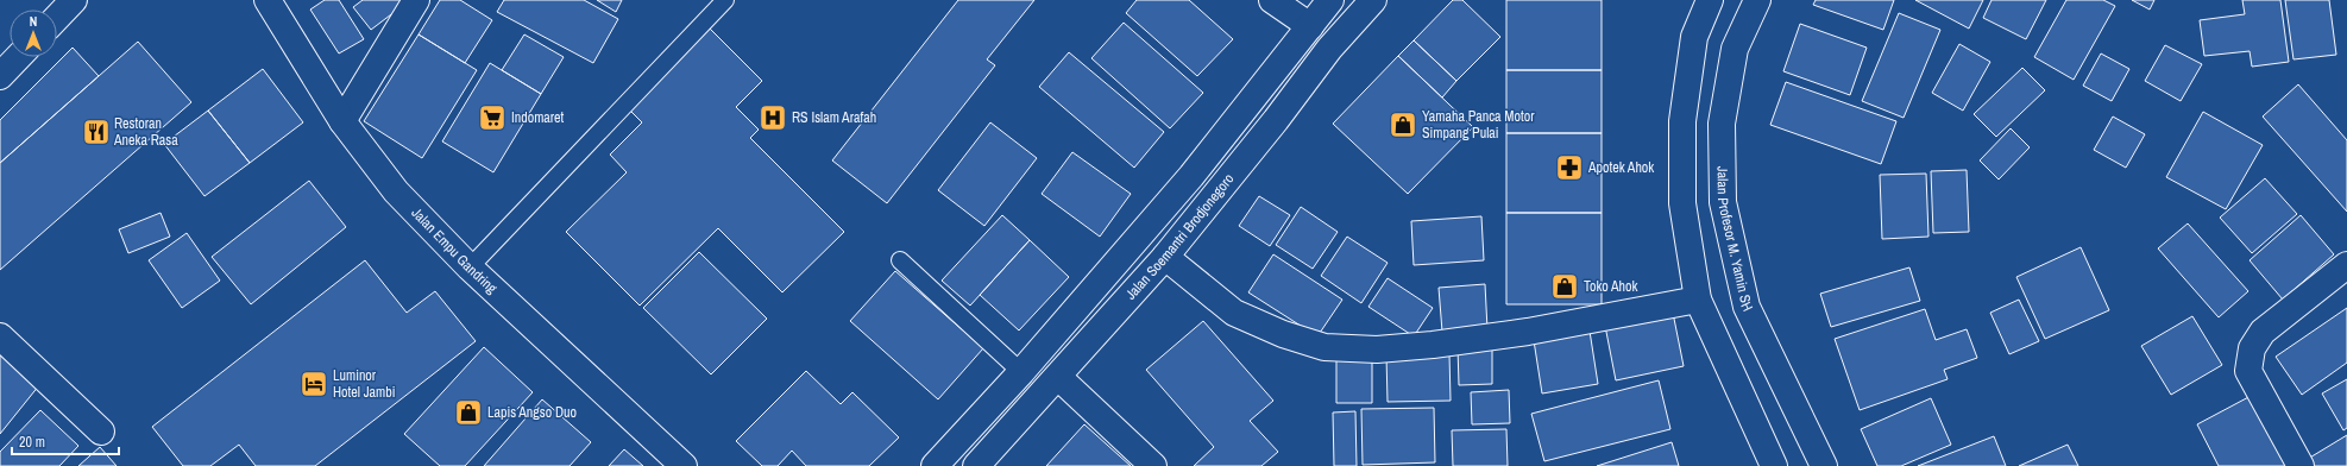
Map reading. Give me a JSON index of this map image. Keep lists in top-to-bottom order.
{
  "streets": {
    "main road": ["Jalan Soemantri Brodjonegoro", "Jalan Profesor M. Yamin SH", "Jalan Empu Gandring"]
  },
  "places": {
    "supermarket": ["Indomaret"],
    "hospital": ["RS Islam Arafah"],
    "shop": ["Yamaha Panca Motor Simpang Pulai", "Toko Ahok", "Lapis Angso Duo"],
    "restaurant": ["Restoran Aneka Rasa"],
    "pharmacy": ["Apotek Ahok"],
    "hotel": ["Luminor Hotel Jambi"]
  },
  "scale_bar": "20 m",
  "north": "top"
}
